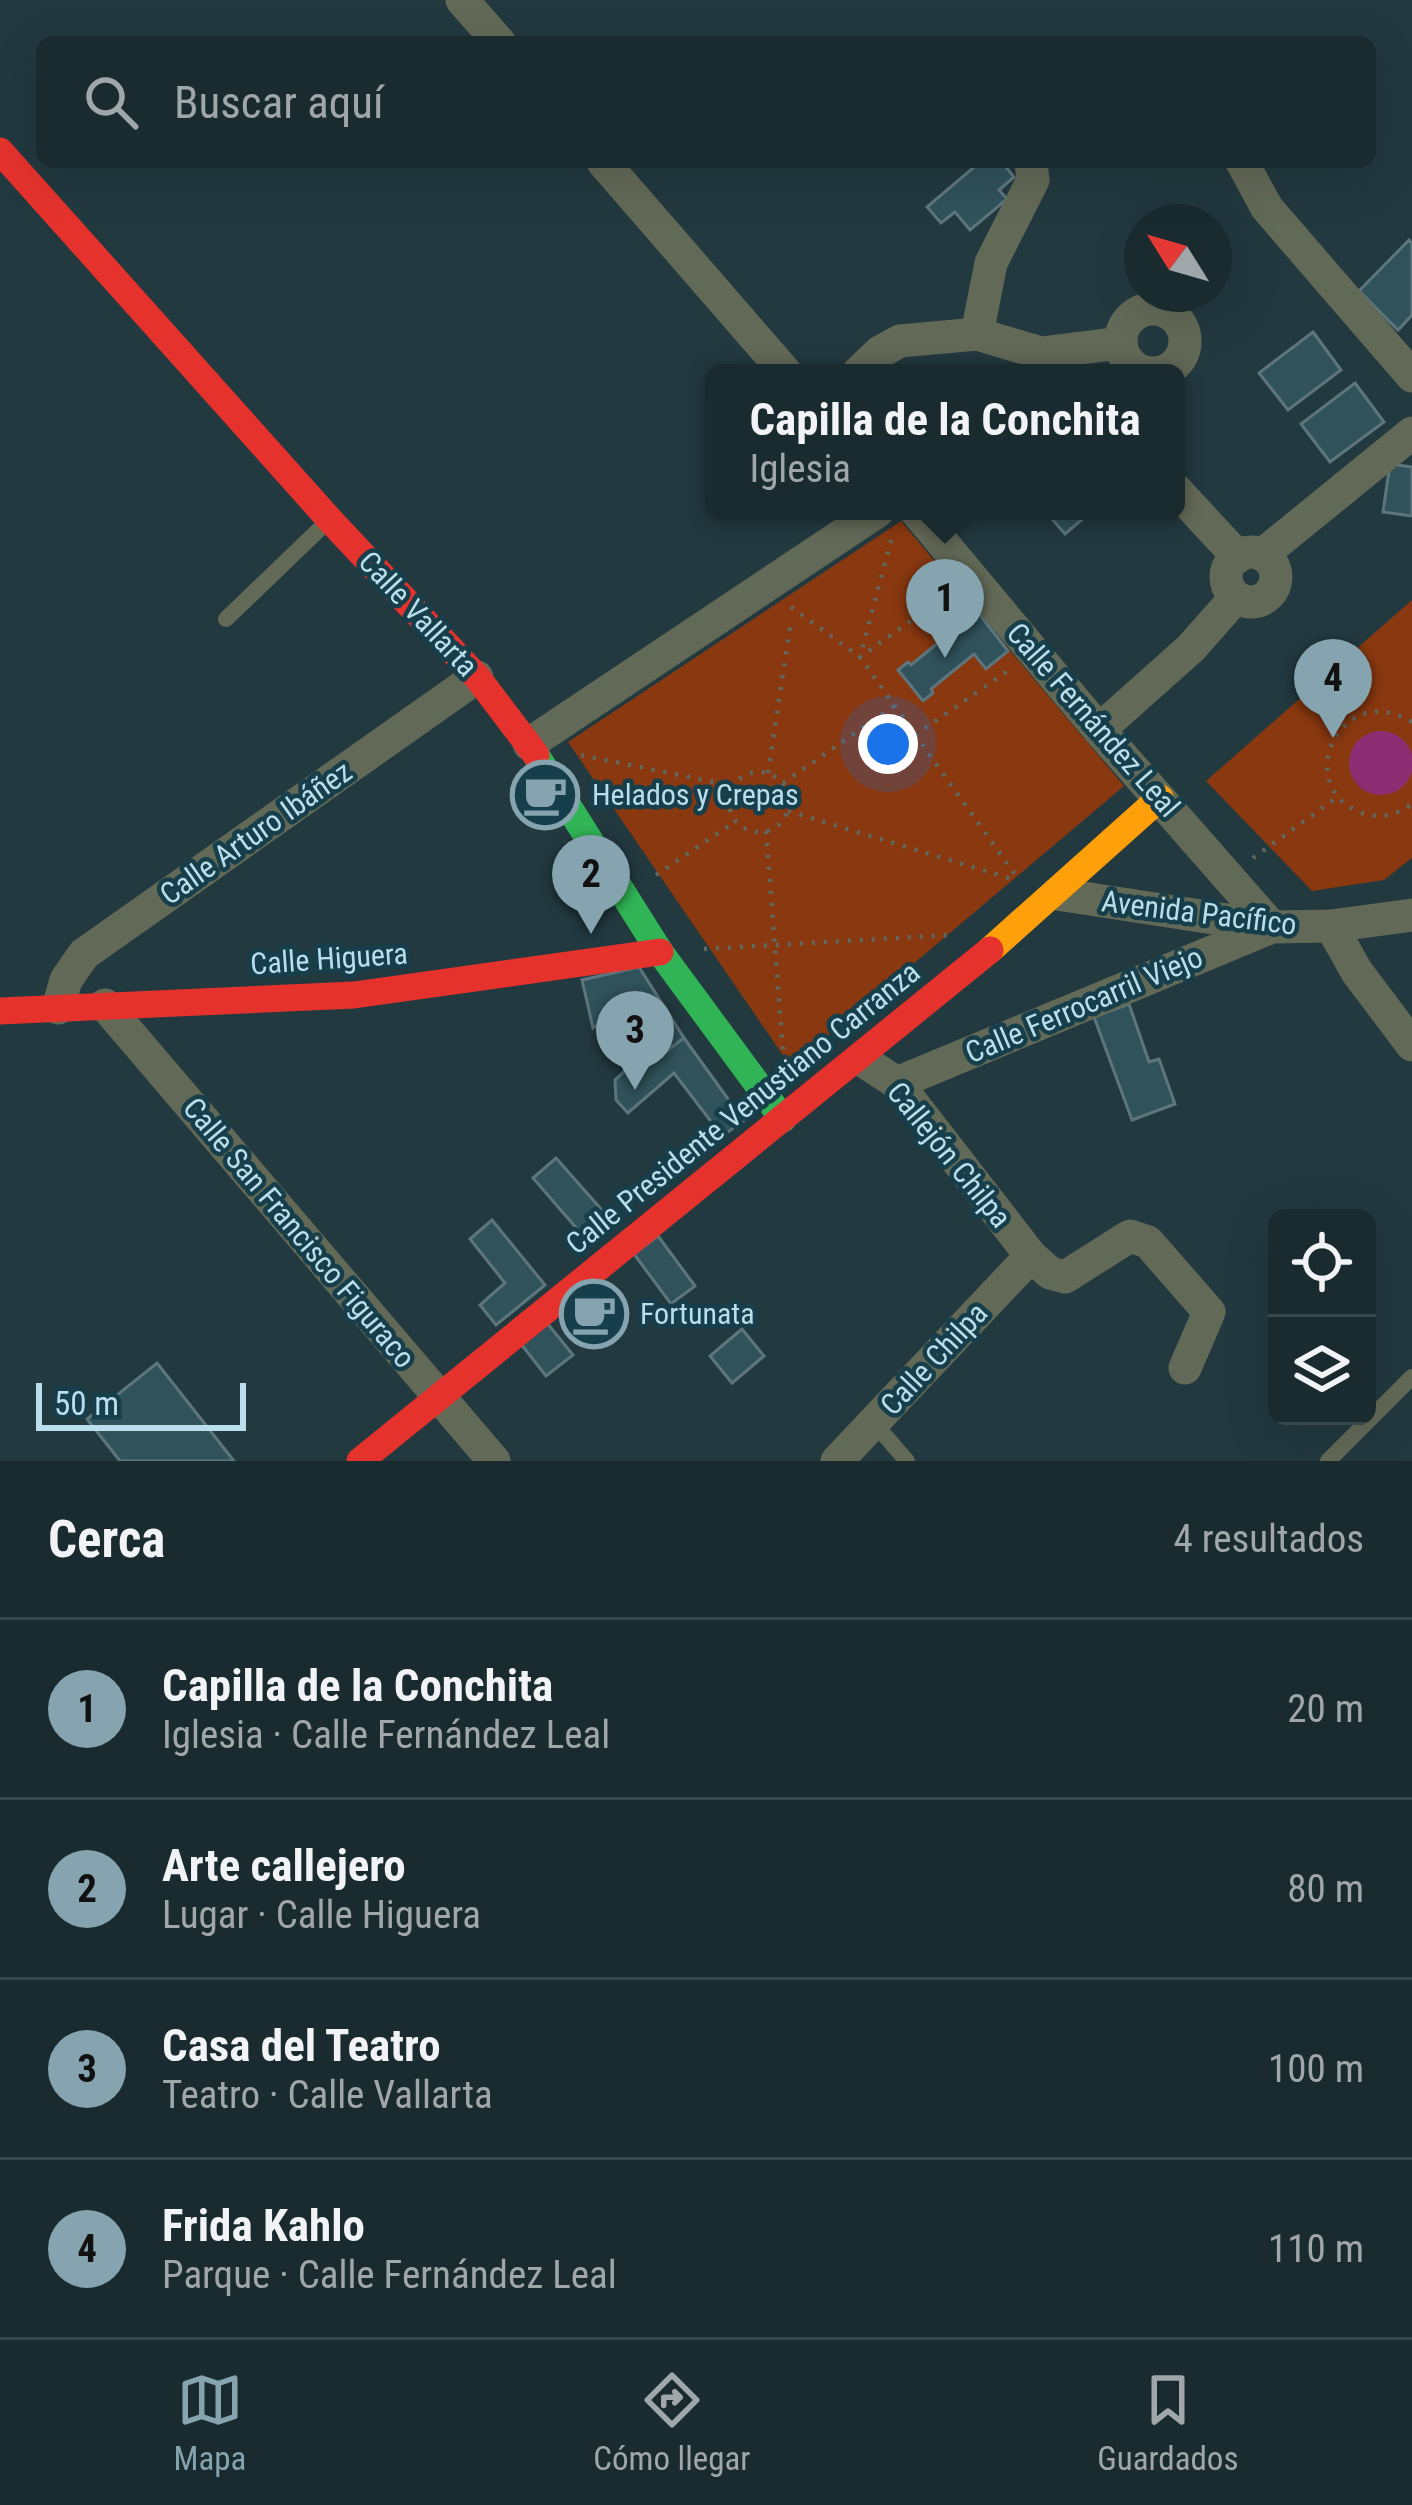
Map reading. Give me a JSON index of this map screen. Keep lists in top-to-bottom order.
{
  "streets": {
    "street": [
      "Calle Vallarta",
      "Calle Fernández Leal",
      "Calle Arturo Ibáñez",
      "Avenida Pacífico",
      "Calle Higuera",
      "Calle Ferrocarril Viejo",
      "Calle Presidente Venustiano Carranza",
      "Callejón Chilpa",
      "Calle San Francisco Figuraco",
      "Calle Chilpa"
    ]
  },
  "crossings": [
    ["Calle Vallarta", "Calle Arturo Ibáñez"],
    ["Calle Vallarta", "Calle Higuera"],
    ["Calle Vallarta", "Calle Presidente Venustiano Carranza"],
    ["Calle Fernández Leal", "Avenida Pacífico"],
    ["Calle Fernández Leal", "Calle Ferrocarril Viejo"],
    ["Calle Fernández Leal", "Calle Presidente Venustiano Carranza"],
    ["Calle Arturo Ibáñez", "Calle Higuera"],
    ["Avenida Pacífico", "Calle Ferrocarril Viejo"],
    ["Avenida Pacífico", "Calle Presidente Venustiano Carranza"],
    ["Calle Higuera", "Calle San Francisco Figuraco"],
    ["Calle Ferrocarril Viejo", "Callejón Chilpa"],
    ["Calle Presidente Venustiano Carranza", "Callejón Chilpa"],
    ["Calle Presidente Venustiano Carranza", "Calle San Francisco Figuraco"],
    ["Callejón Chilpa", "Calle Chilpa"]
  ],
  "places": {
    "cafe": ["Helados y Crepas", "Fortunata"]
  },
  "scale_bar": "50 m",
  "north": "top left",
  "page": {
    "search": "Buscar aquí",
    "popup": ["Capilla de la Conchita", "Iglesia"],
    "pins": [
      "1",
      "4",
      "2",
      "3"
    ],
    "scale": "50 m",
    "heading": ["Cerca", "4 resultados"],
    "list": [
      {
        "mark": "1",
        "name": "Capilla de la Conchita",
        "note": "Iglesia · Calle Fernández Leal",
        "value": "20 m"
      },
      {
        "mark": "2",
        "name": "Arte callejero",
        "note": "Lugar · Calle Higuera",
        "value": "80 m"
      },
      {
        "mark": "3",
        "name": "Casa del Teatro",
        "note": "Teatro · Calle Vallarta",
        "value": "100 m"
      },
      {
        "mark": "4",
        "name": "Frida Kahlo",
        "note": "Parque · Calle Fernández Leal",
        "value": "110 m"
      }
    ],
    "nav": ["Mapa", "Cómo llegar", "Guardados"]
  }
}
